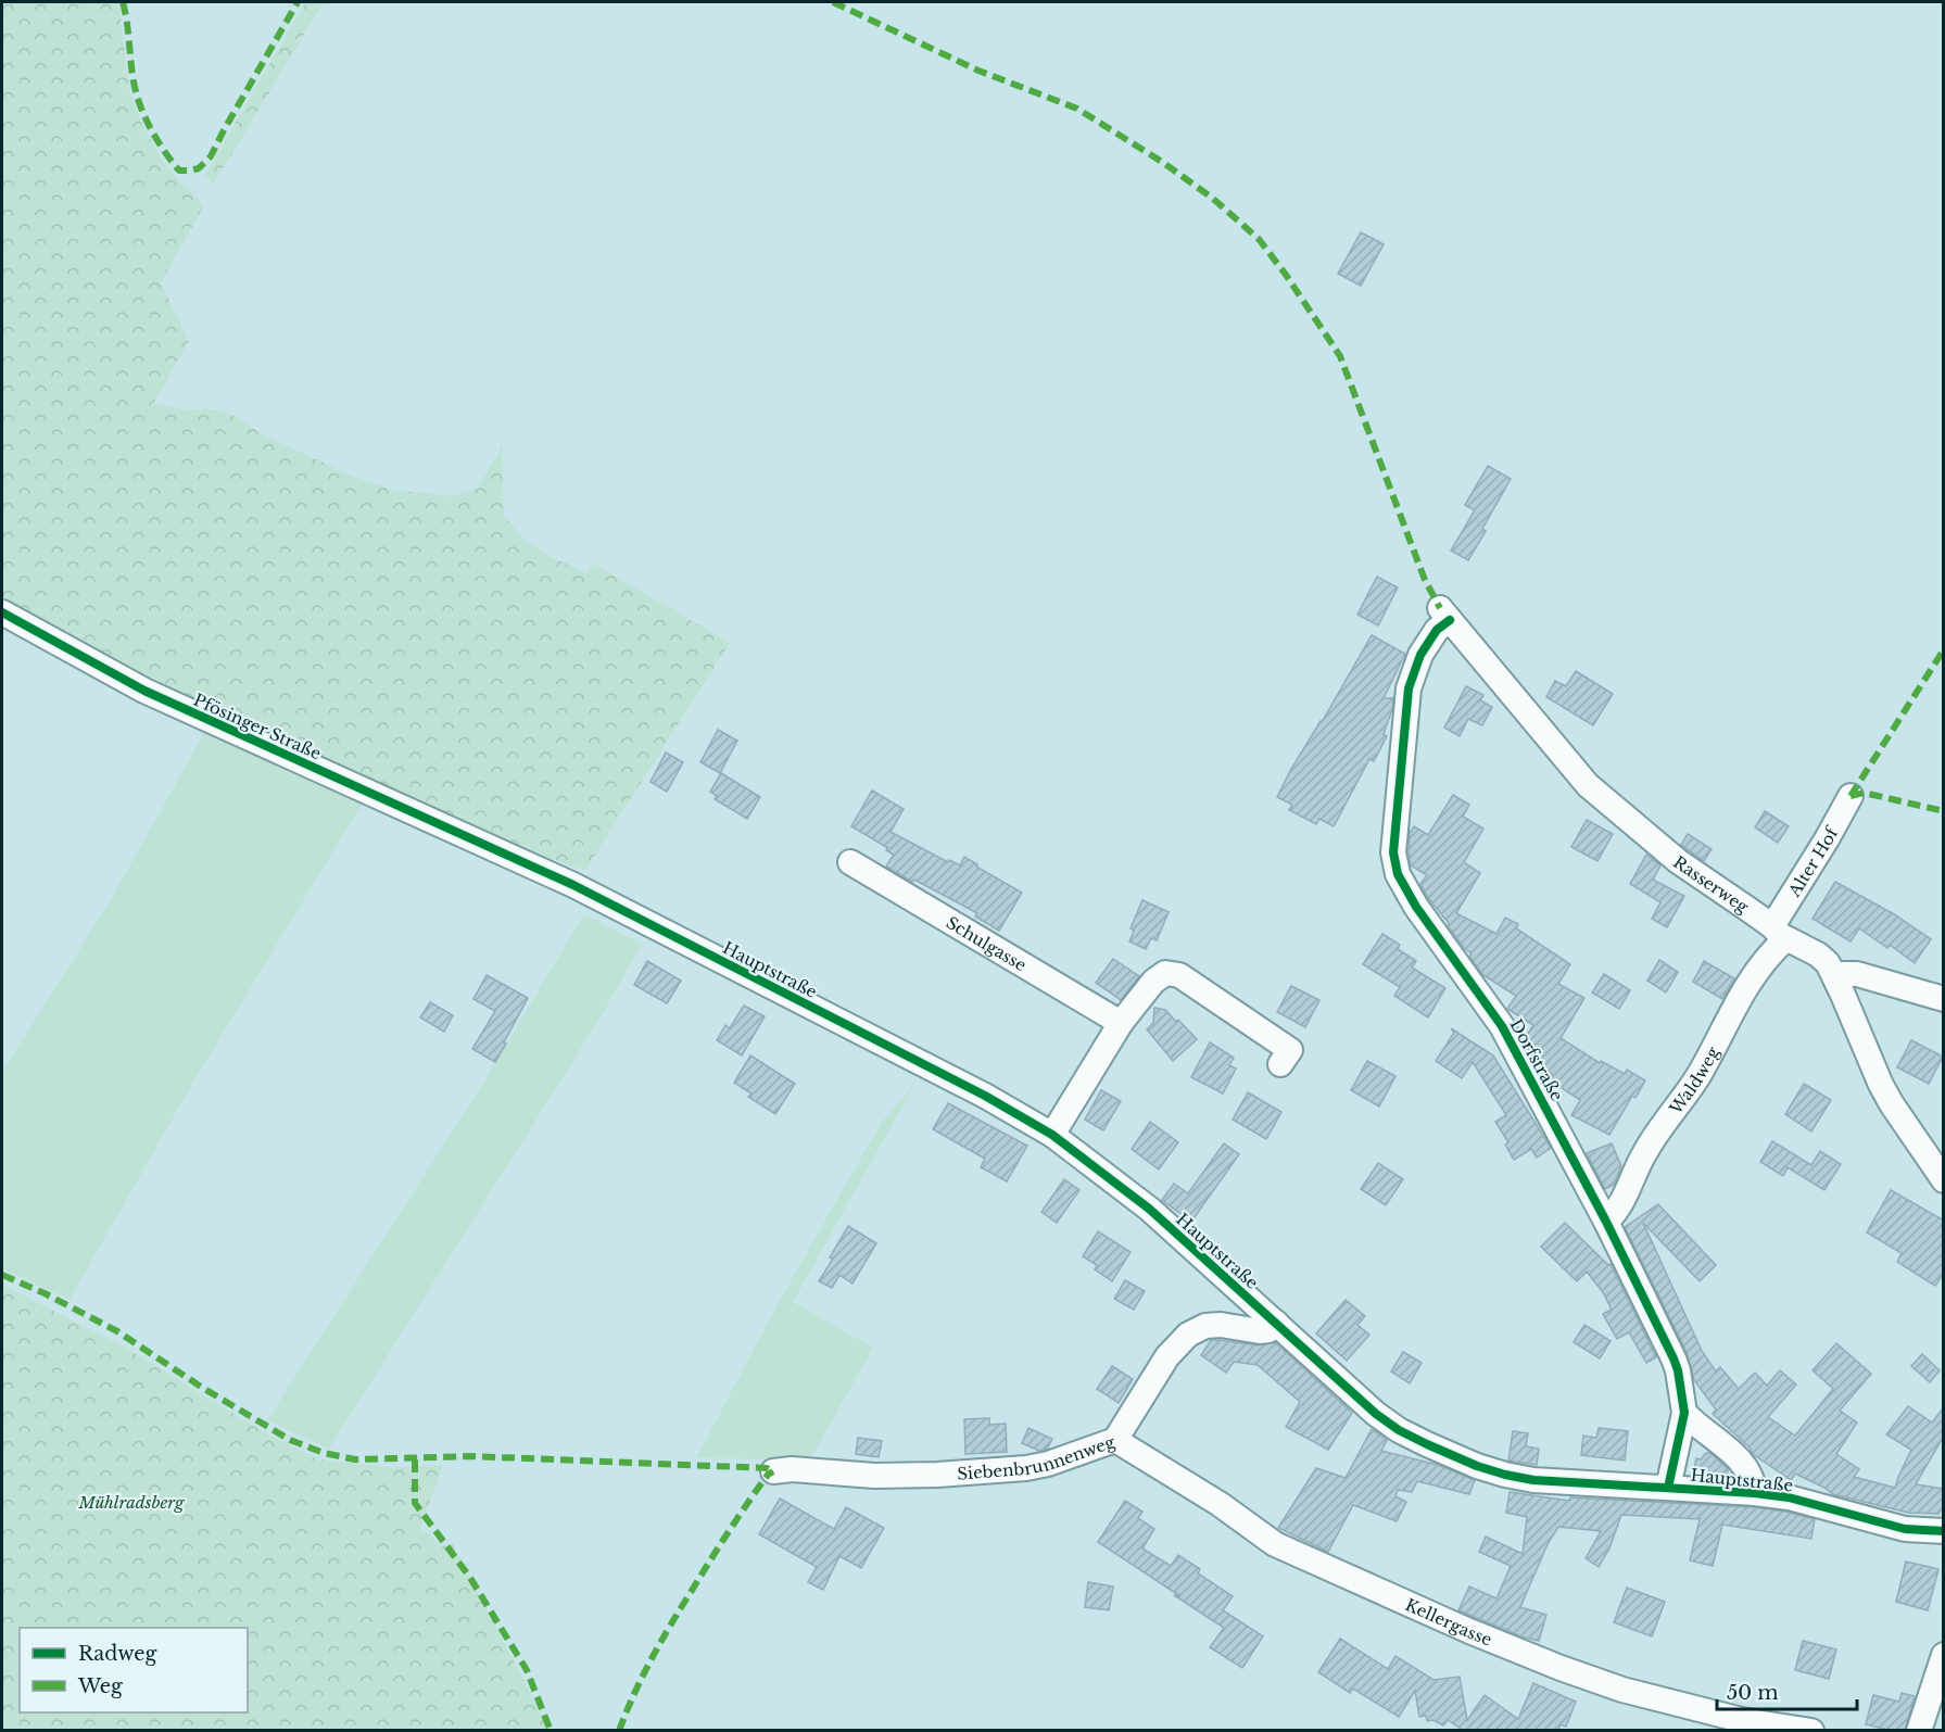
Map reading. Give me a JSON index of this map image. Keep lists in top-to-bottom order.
{
  "streets": {
    "street": [
      "Pfösinger Straße",
      "Alter Hof",
      "Rasserweg",
      "Schulgasse",
      "Hauptstraße",
      "Dorfstraße",
      "Waldweg",
      "Siebenbrunnenweg",
      "Kellergasse"
    ]
  },
  "crossings": [
    ["Pfösinger Straße", "Hauptstraße"],
    ["Alter Hof", "Rasserweg"],
    ["Alter Hof", "Waldweg"],
    ["Rasserweg", "Dorfstraße"],
    ["Rasserweg", "Waldweg"],
    ["Hauptstraße", "Dorfstraße"],
    ["Hauptstraße", "Siebenbrunnenweg"],
    ["Dorfstraße", "Waldweg"],
    ["Siebenbrunnenweg", "Kellergasse"]
  ],
  "parks": ["Mühlradsberg"],
  "legend": ["Radweg", "Weg"],
  "scale_bar": "50 m"
}
